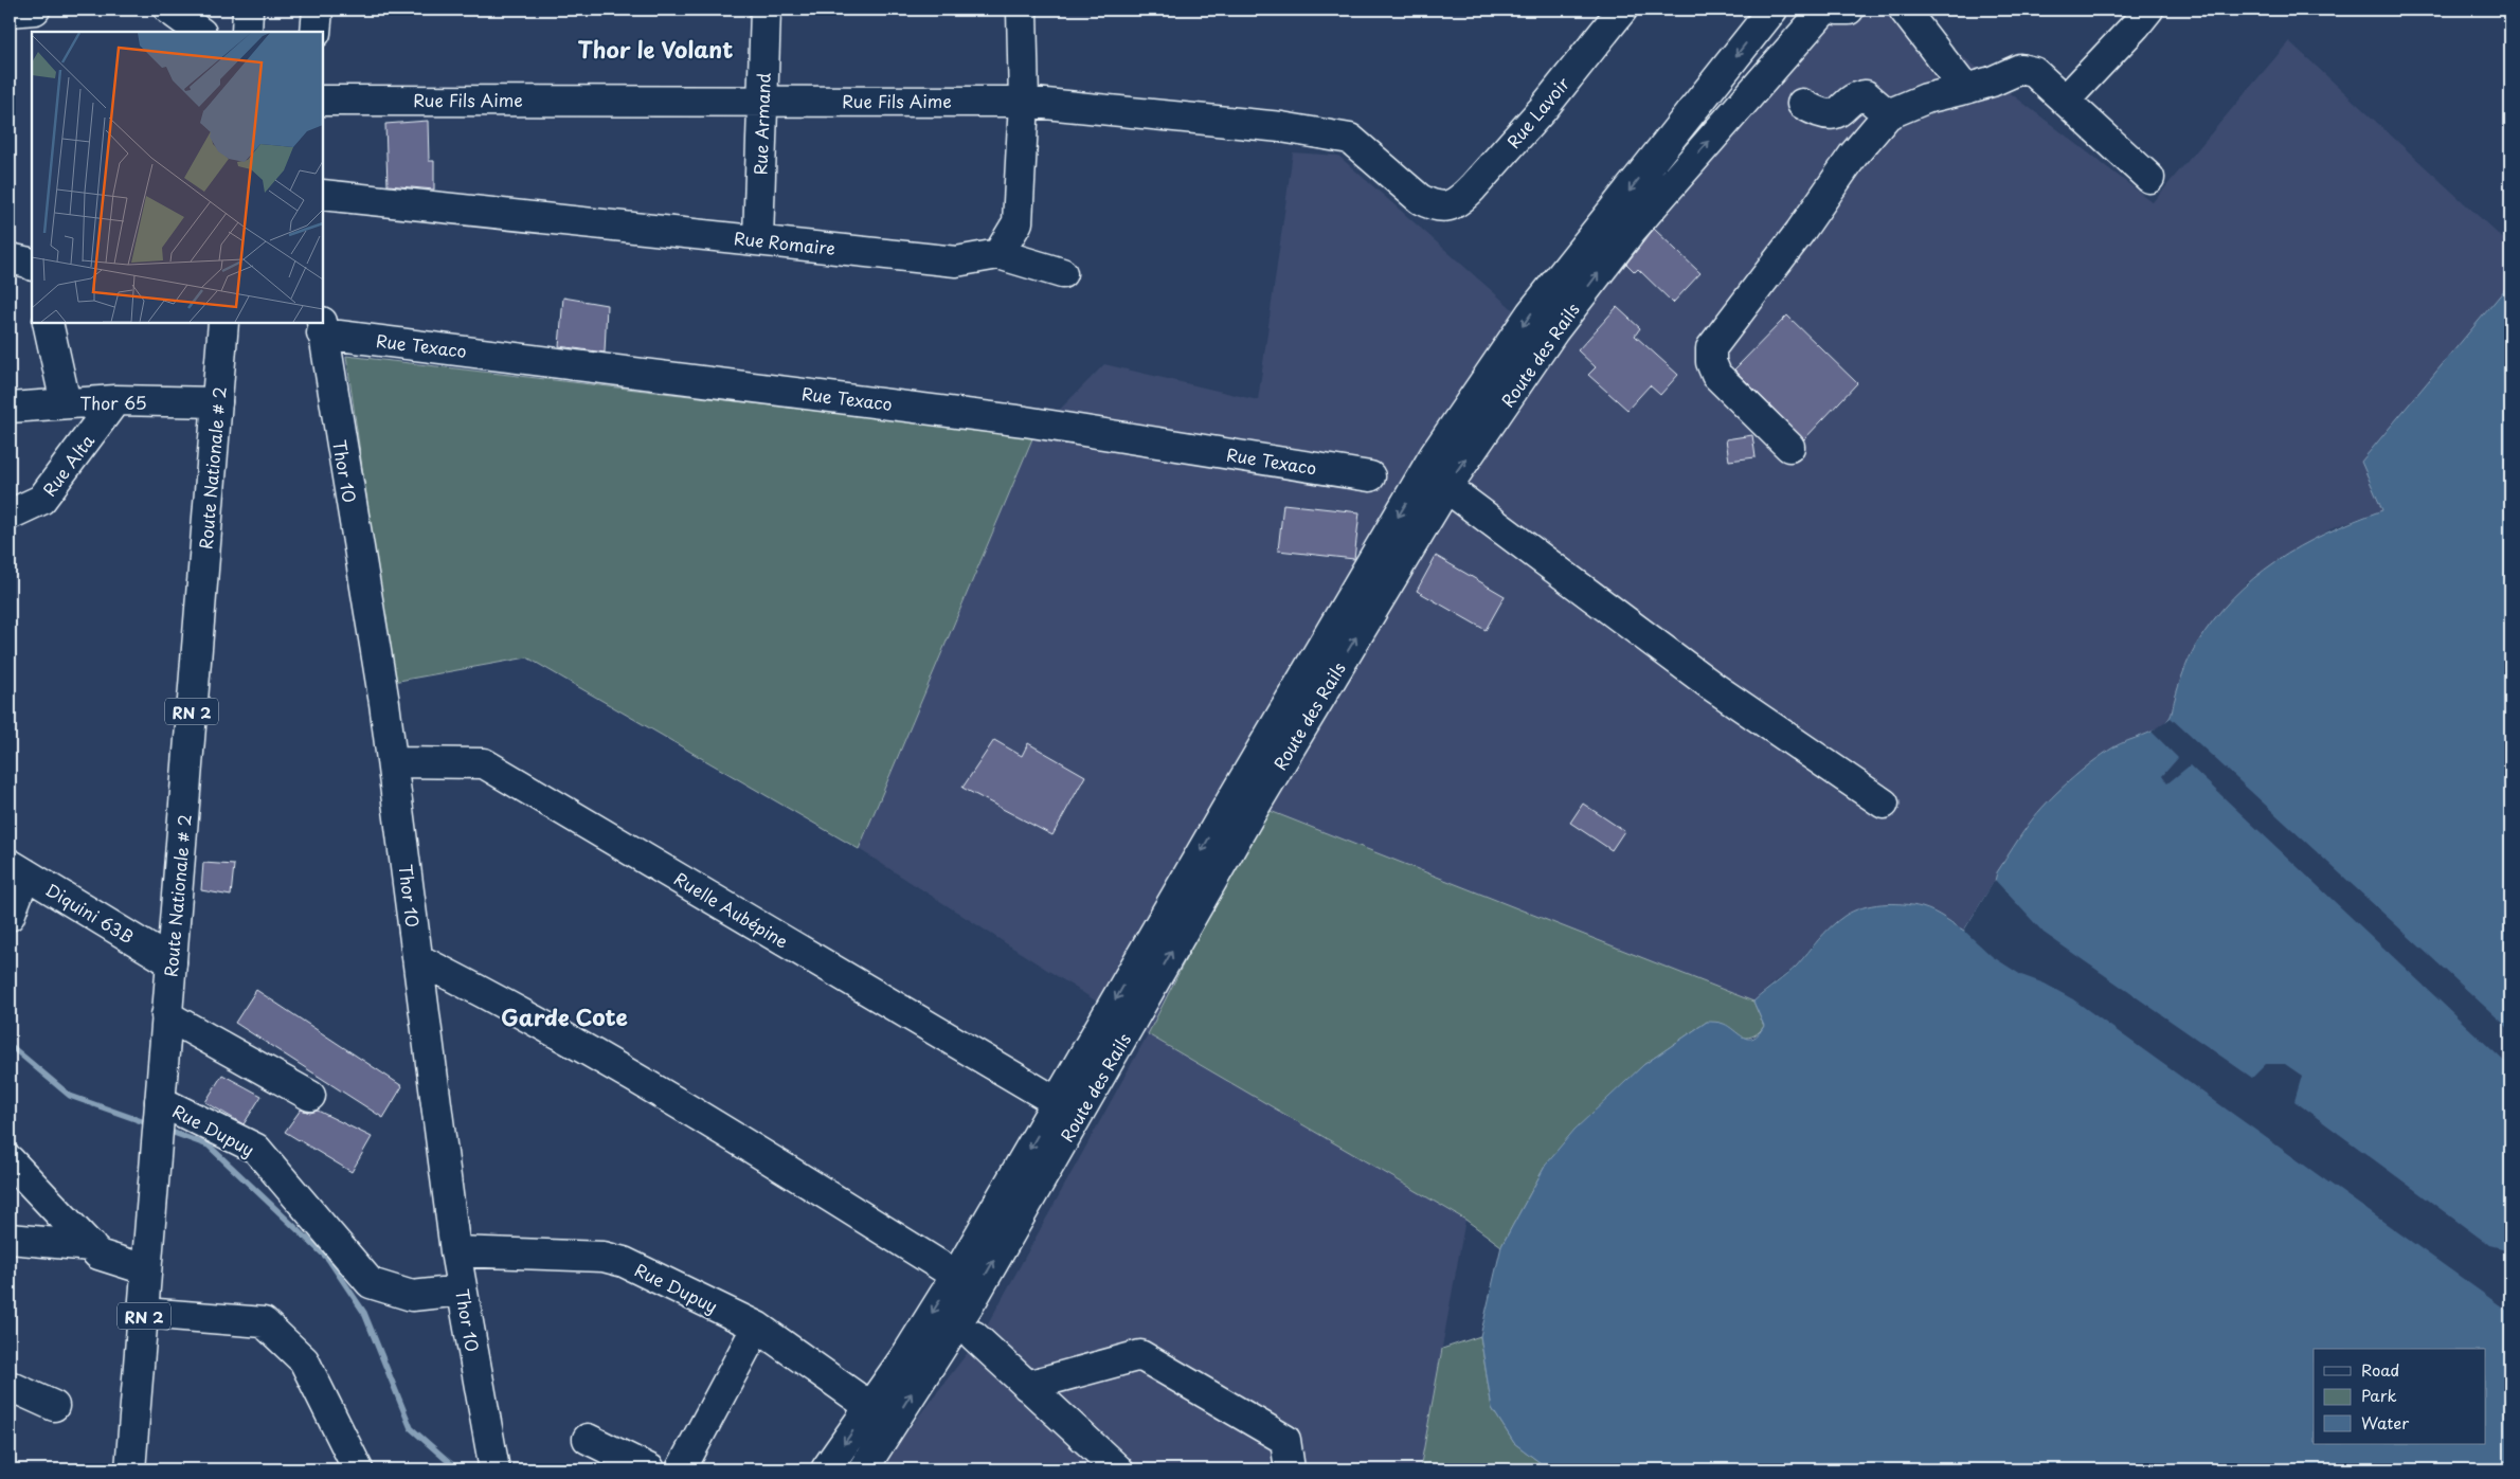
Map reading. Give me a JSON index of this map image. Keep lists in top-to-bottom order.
{
  "streets": {
    "street": [
      "Rue Fils Aime",
      "Rue Lavoir",
      "Rue Armand",
      "Rue Romaire",
      "Rue Texaco",
      "Route des Rails",
      "Thor 65",
      "Rue Alta",
      "Route Nationale # 2",
      "Thor 10",
      "RN 2",
      "Ruelle Aubépine",
      "Diquini 63B",
      "Rue Dupuy"
    ]
  },
  "crossings": [
    ["Rue Fils Aime", "Rue Lavoir"],
    ["Rue Fils Aime", "Rue Armand"],
    ["Rue Armand", "Rue Romaire"],
    ["Rue Texaco", "Thor 10"],
    ["Route des Rails", "Ruelle Aubépine"],
    ["Route des Rails", "Rue Dupuy"],
    ["Thor 65", "Rue Alta"],
    ["Thor 65", "Route Nationale # 2"],
    ["Route Nationale # 2", "Diquini 63B"],
    ["Route Nationale # 2", "Rue Dupuy"],
    ["Thor 10", "Ruelle Aubépine"],
    ["Thor 10", "Rue Dupuy"]
  ],
  "districts": ["Thor le Volant", "Garde Cote"],
  "legend": ["Road", "Park", "Water"]
}
